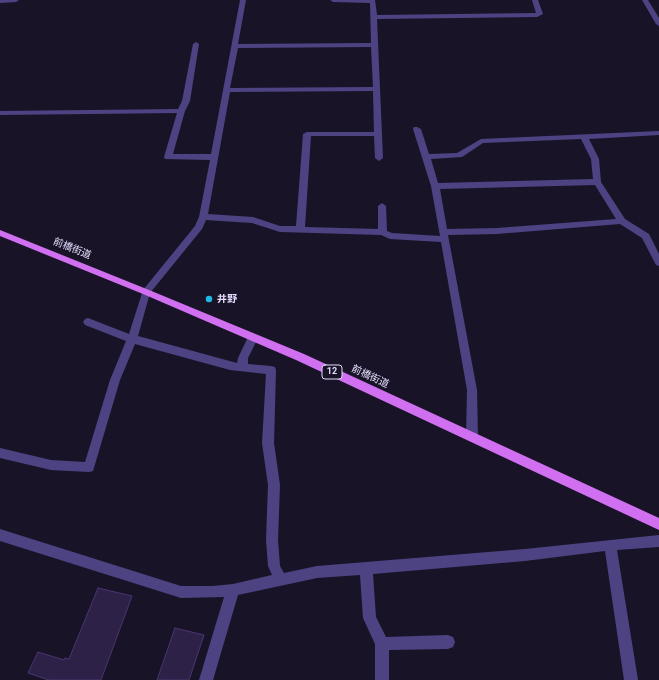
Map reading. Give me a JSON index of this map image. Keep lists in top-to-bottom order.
{
  "streets": {
    "main road": ["前橋街道", "12"]
  },
  "places": ["井野"]
}
